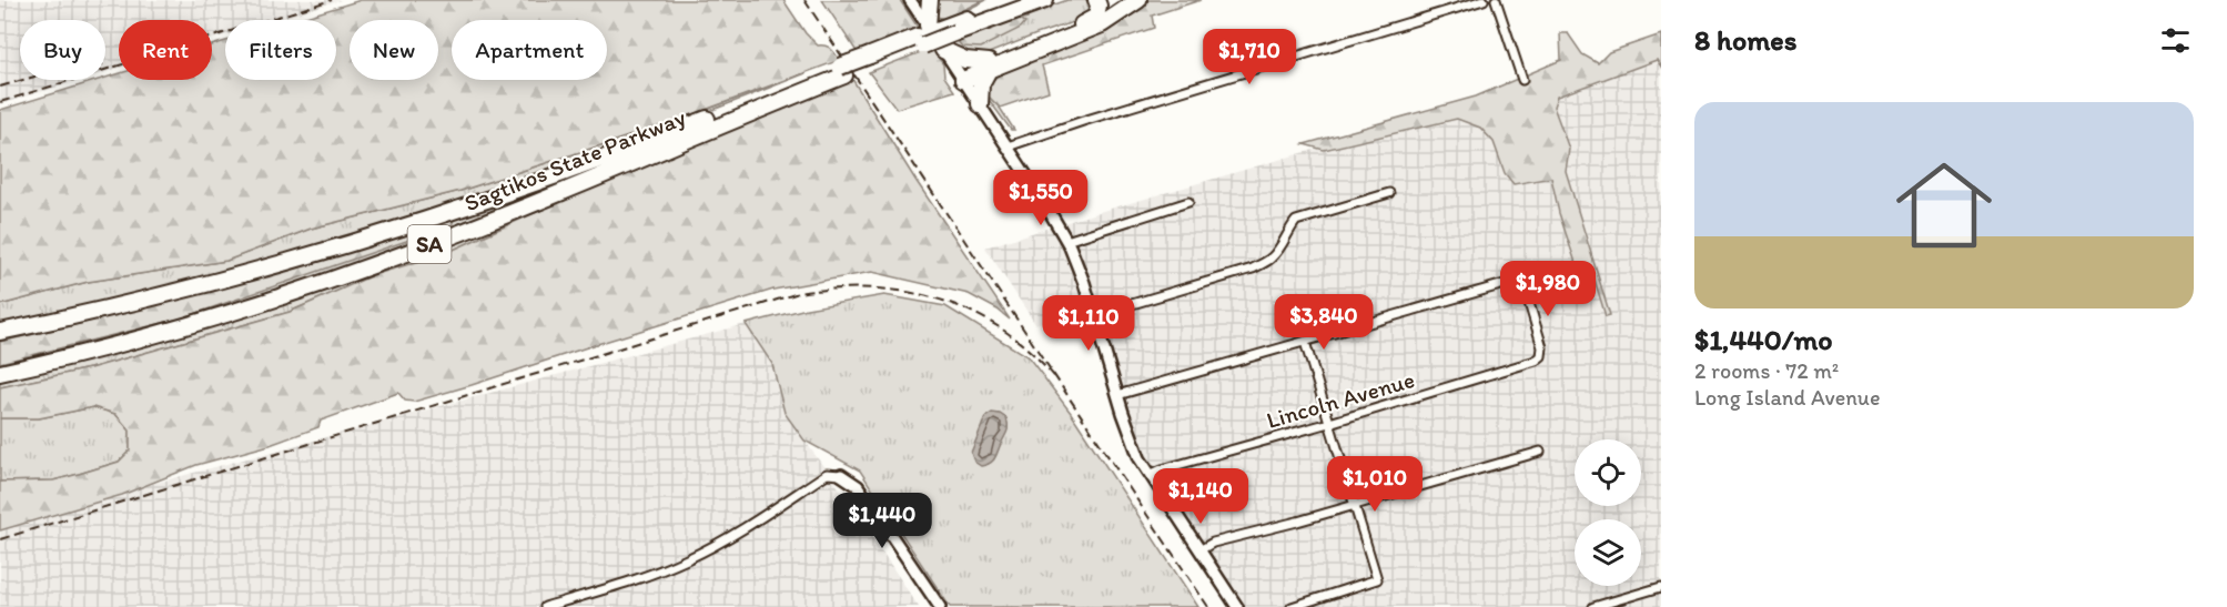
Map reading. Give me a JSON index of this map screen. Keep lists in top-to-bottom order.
{
  "streets": {
    "highway": ["Sagtikos State Parkway", "SA"],
    "street": ["Lincoln Avenue"]
  },
  "page": {
    "heading": "8 homes",
    "chip": [
      "Buy",
      "Rent",
      "Filters",
      "New",
      "Apartment"
    ],
    "price": [
      "$1,710",
      "$1,550",
      "$1,980",
      "$3,840",
      "$1,110",
      "$1,010",
      "$1,140",
      "$1,440"
    ],
    "list": [
      {
        "name": "$1,440/mo",
        "note": "2 rooms · 72 m² · Long Island Avenue"
      }
    ]
  }
}
